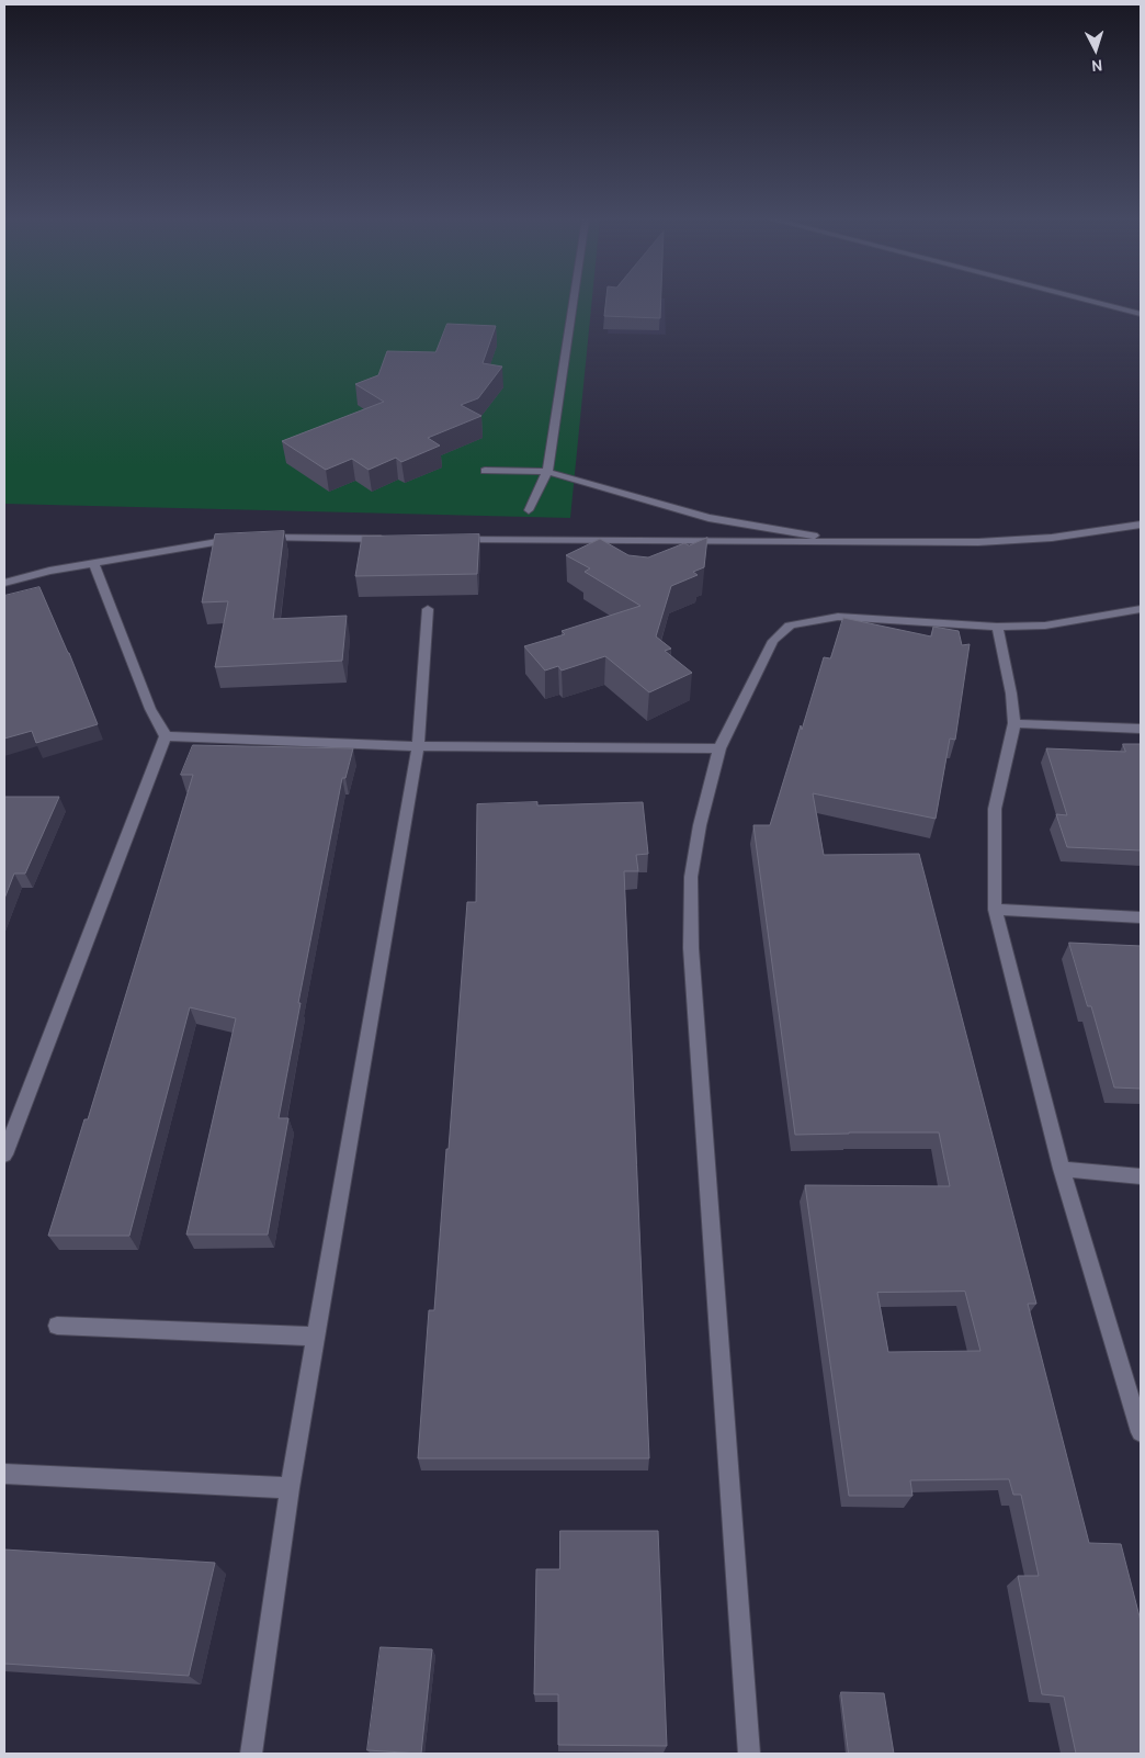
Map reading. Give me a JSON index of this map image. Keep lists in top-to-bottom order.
{
  "north": "bottom"
}
